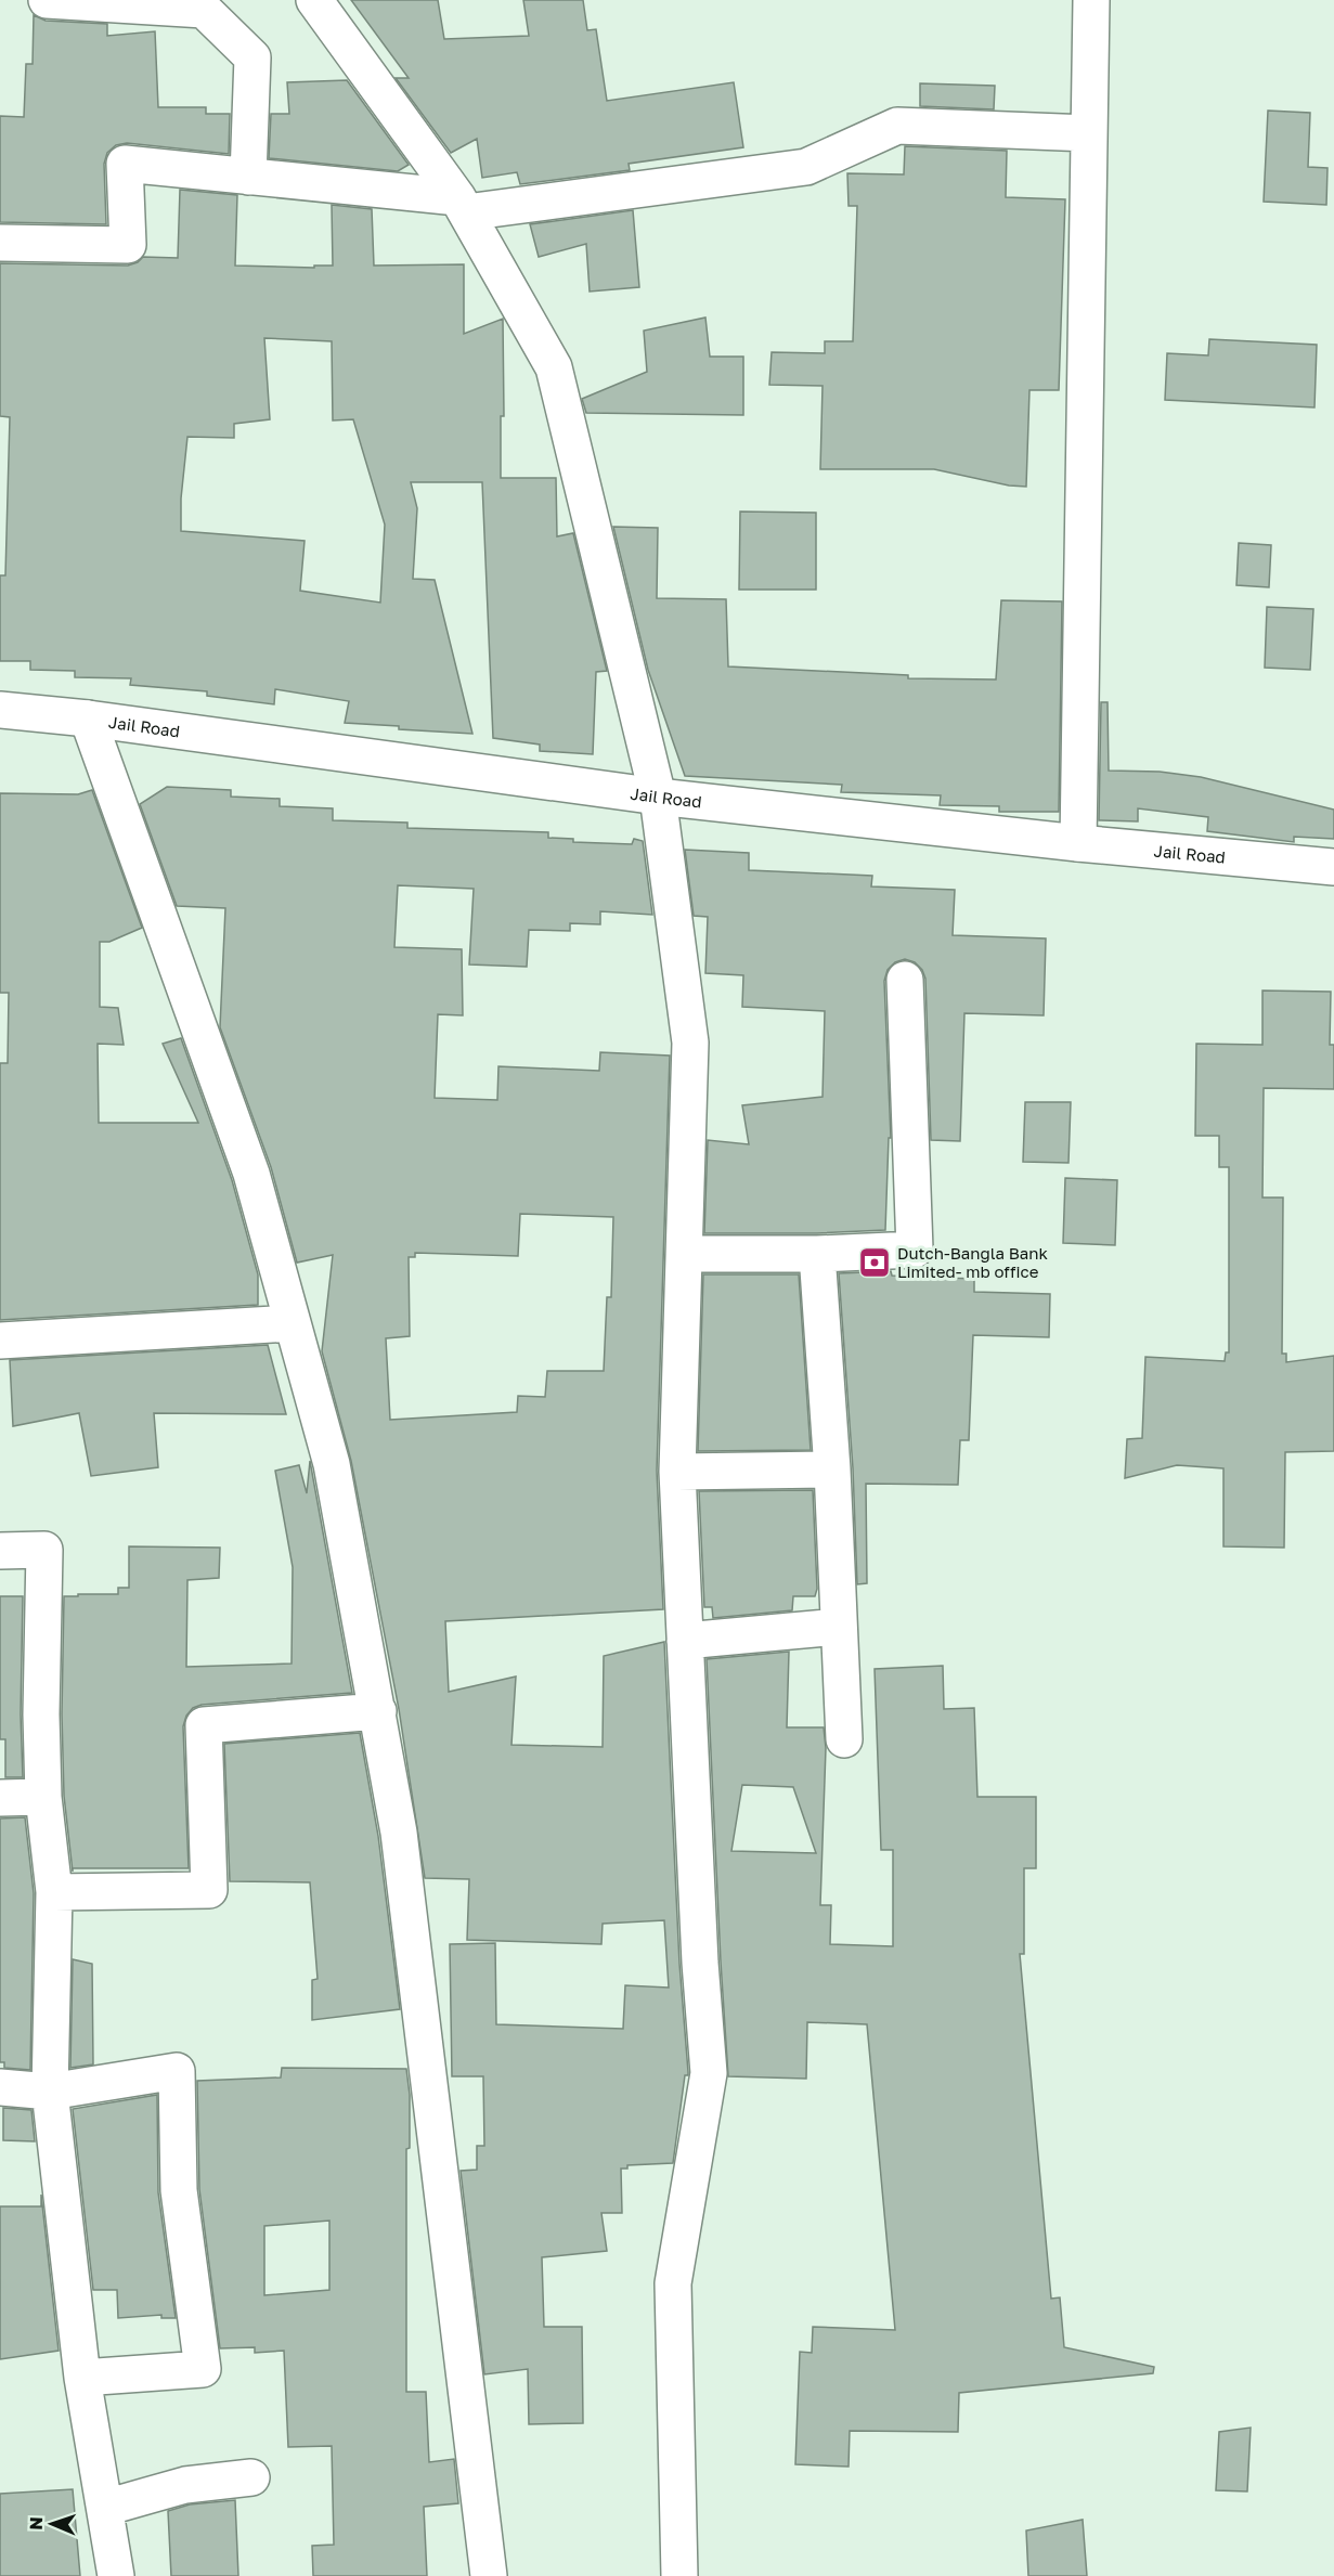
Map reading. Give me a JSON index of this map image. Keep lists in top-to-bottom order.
{
  "streets": {
    "main road": ["Jail Road"]
  },
  "places": {
    "bank": ["Dutch-Bangla Bank Limited- mb office"]
  },
  "north": "left"
}
